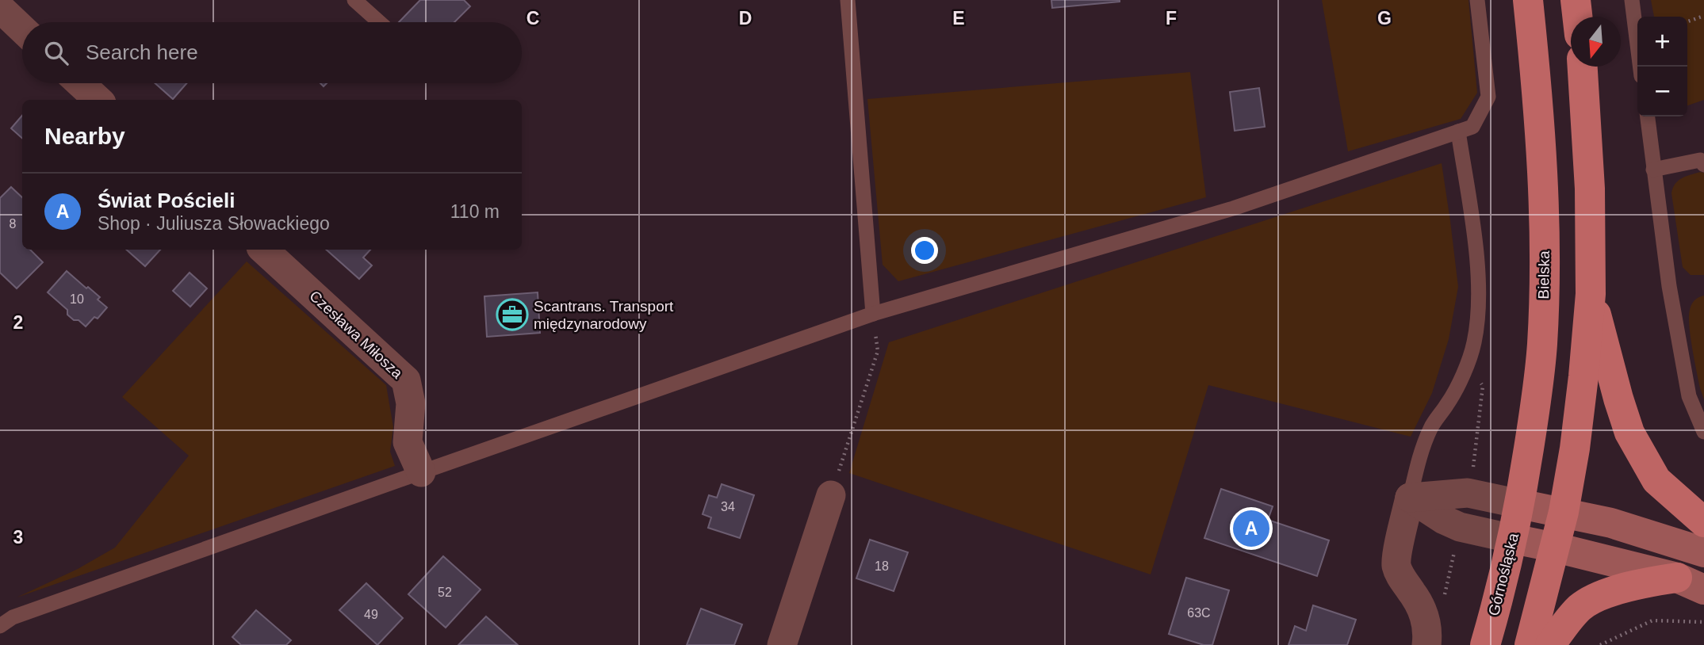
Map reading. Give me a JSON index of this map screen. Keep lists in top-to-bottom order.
{
  "streets": {
    "main road": ["Bielska", "Górnośląska"],
    "street": ["Czesława Miłosza"]
  },
  "crossings": [
    ["Bielska", "Górnośląska"]
  ],
  "places": {
    "office": ["Scantrans. Transport międzynarodowy"]
  },
  "house_numbers": [
    "8",
    "10",
    "34",
    "18",
    "52",
    "63C",
    "49"
  ],
  "north": "bottom",
  "page": {
    "map_buttons": ["+", "−"],
    "search": "Search here",
    "heading": "Nearby",
    "list": [
      {
        "mark": "A",
        "name": "Świat Pościeli",
        "note": "Shop · Juliusza Słowackiego",
        "value": "110 m"
      }
    ],
    "pins": "A"
  },
  "grid": {
    "columns": [
      "C",
      "D",
      "E",
      "F",
      "G"
    ],
    "rows": ["2", "3"]
  }
}
